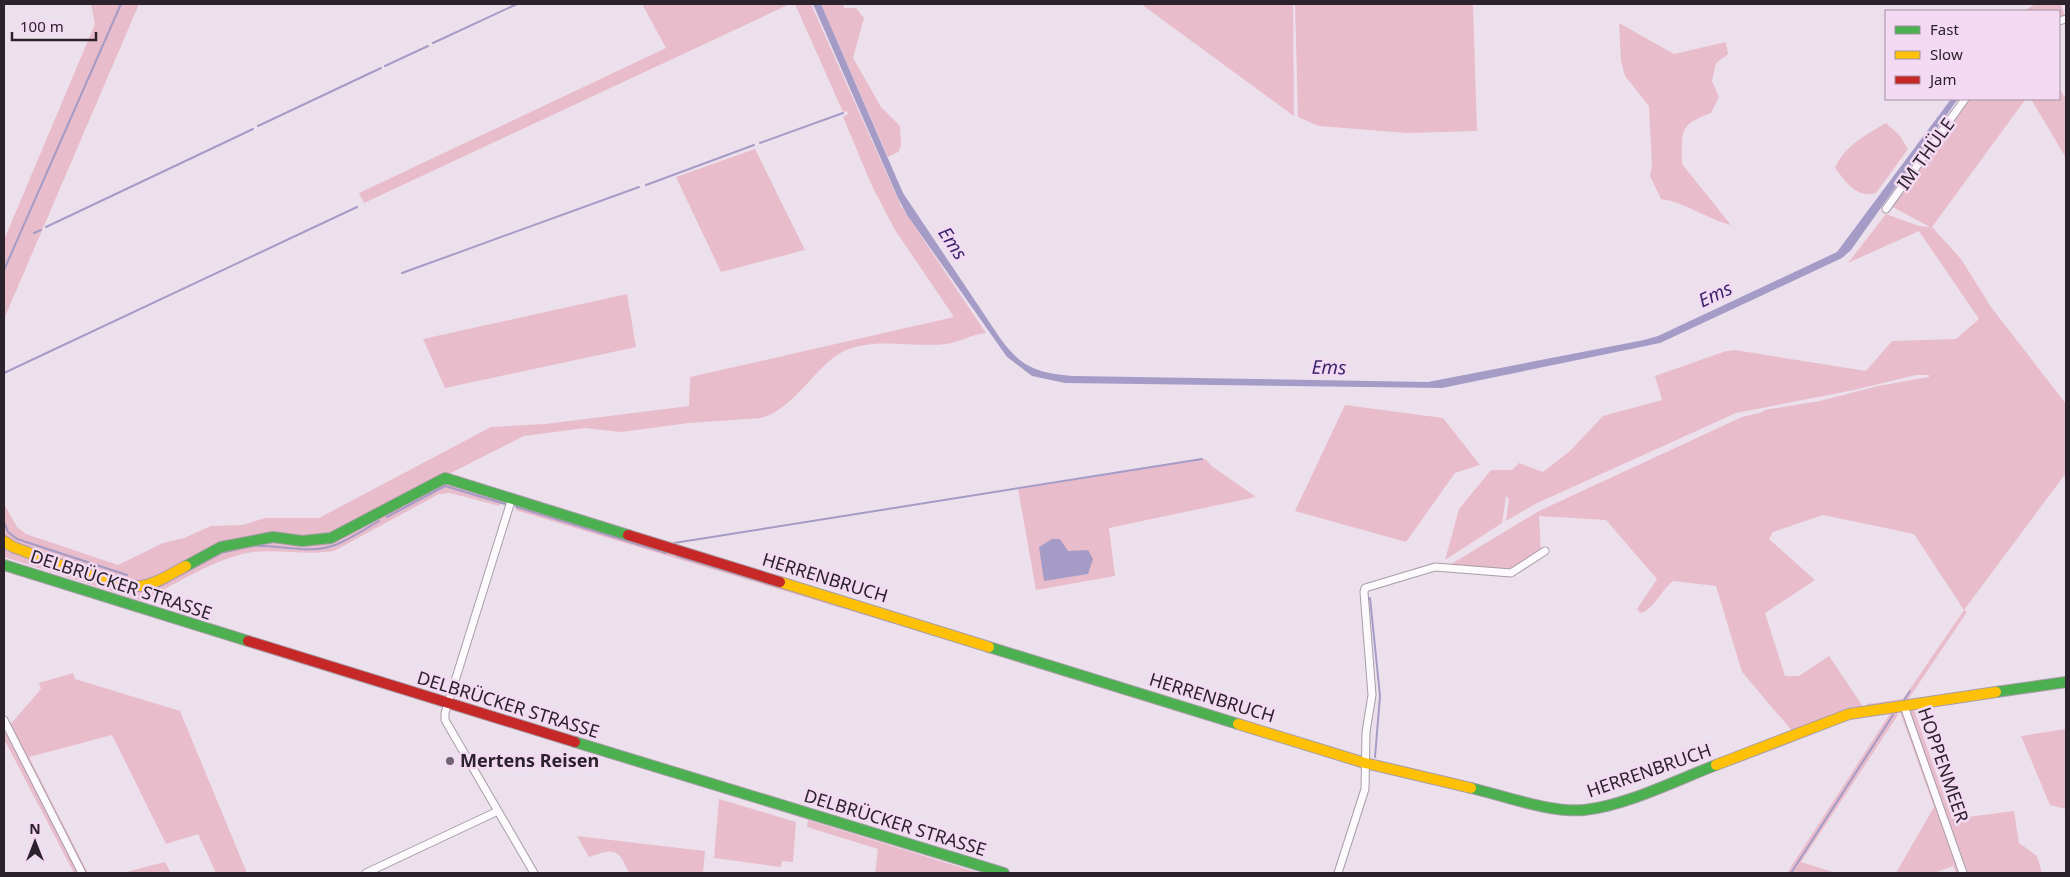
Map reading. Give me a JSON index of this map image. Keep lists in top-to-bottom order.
{
  "streets": {
    "street": [
      "IM THÜLE",
      "HERRENBRUCH",
      "DELBRÜCKER STRASSE",
      "HOPPENMEER"
    ]
  },
  "crossings": [
    ["HERRENBRUCH", "HOPPENMEER"]
  ],
  "water": ["Ems"],
  "places": ["Mertens Reisen"],
  "legend": ["Fast", "Slow", "Jam"],
  "scale_bar": "100 m",
  "north": "top"
}
